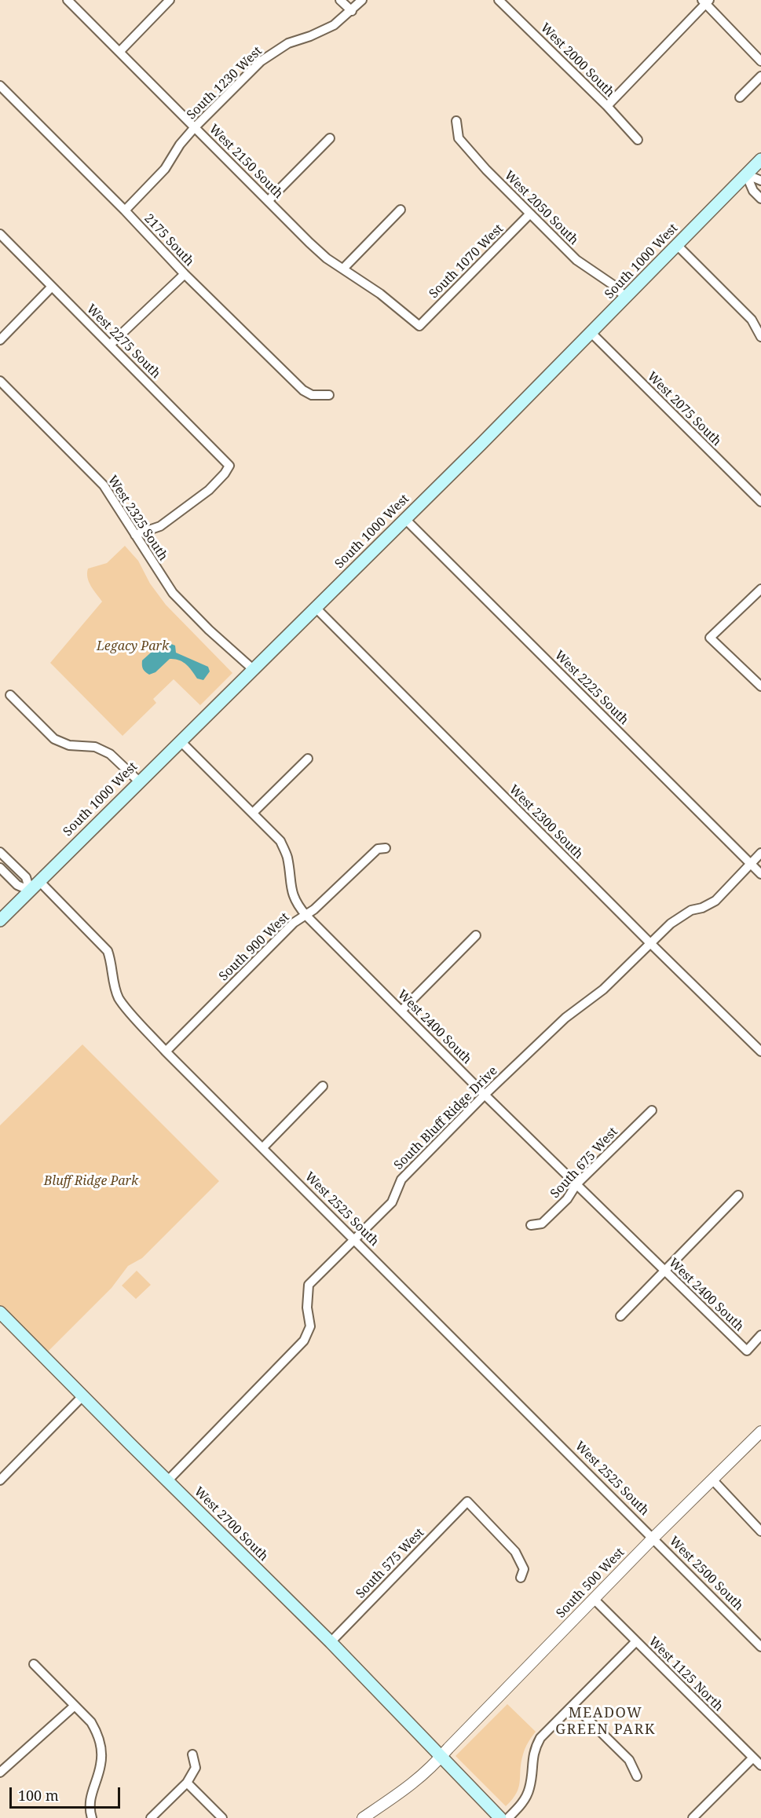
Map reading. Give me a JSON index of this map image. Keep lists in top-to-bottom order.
{
  "streets": {
    "main road": ["South 1000 West", "West 2700 South"],
    "street": [
      "West 2000 South",
      "South 1230 West",
      "West 2150 South",
      "West 2050 South",
      "2175 South",
      "South 1070 West",
      "West 2275 South",
      "West 2075 South",
      "West 2325 South",
      "West 2225 South",
      "West 2300 South",
      "South 900 West",
      "West 2400 South",
      "South Bluff Ridge Drive",
      "South 675 West",
      "West 2525 South",
      "South 575 West",
      "West 2500 South",
      "South 500 West",
      "West 1125 North"
    ]
  },
  "crossings": [
    ["South 1230 West", "West 2150 South"],
    ["South 1230 West", "2175 South"],
    ["West 2150 South", "South 1070 West"],
    ["West 2050 South", "South 1070 West"],
    ["West 2050 South", "South 1000 West"],
    ["South 1000 West", "West 2075 South"],
    ["South 1000 West", "West 2325 South"],
    ["South 1000 West", "West 2225 South"],
    ["South 1000 West", "West 2300 South"],
    ["South 1000 West", "West 2400 South"],
    ["South 1000 West", "West 2525 South"],
    ["West 2275 South", "West 2325 South"],
    ["West 2225 South", "South Bluff Ridge Drive"],
    ["West 2300 South", "South Bluff Ridge Drive"],
    ["South 900 West", "West 2400 South"],
    ["South 900 West", "West 2525 South"],
    ["West 2400 South", "South Bluff Ridge Drive"],
    ["West 2400 South", "South 675 West"],
    ["South Bluff Ridge Drive", "West 2525 South"],
    ["South Bluff Ridge Drive", "West 2700 South"],
    ["West 2525 South", "West 2500 South"],
    ["West 2525 South", "South 500 West"],
    ["West 2700 South", "South 575 West"],
    ["West 2700 South", "South 500 West"],
    ["West 2500 South", "South 500 West"],
    ["South 500 West", "West 1125 North"]
  ],
  "districts": ["MEADOW GREEN PARK"],
  "parks": ["Legacy Park", "Bluff Ridge Park"],
  "scale_bar": "100 m"
}
